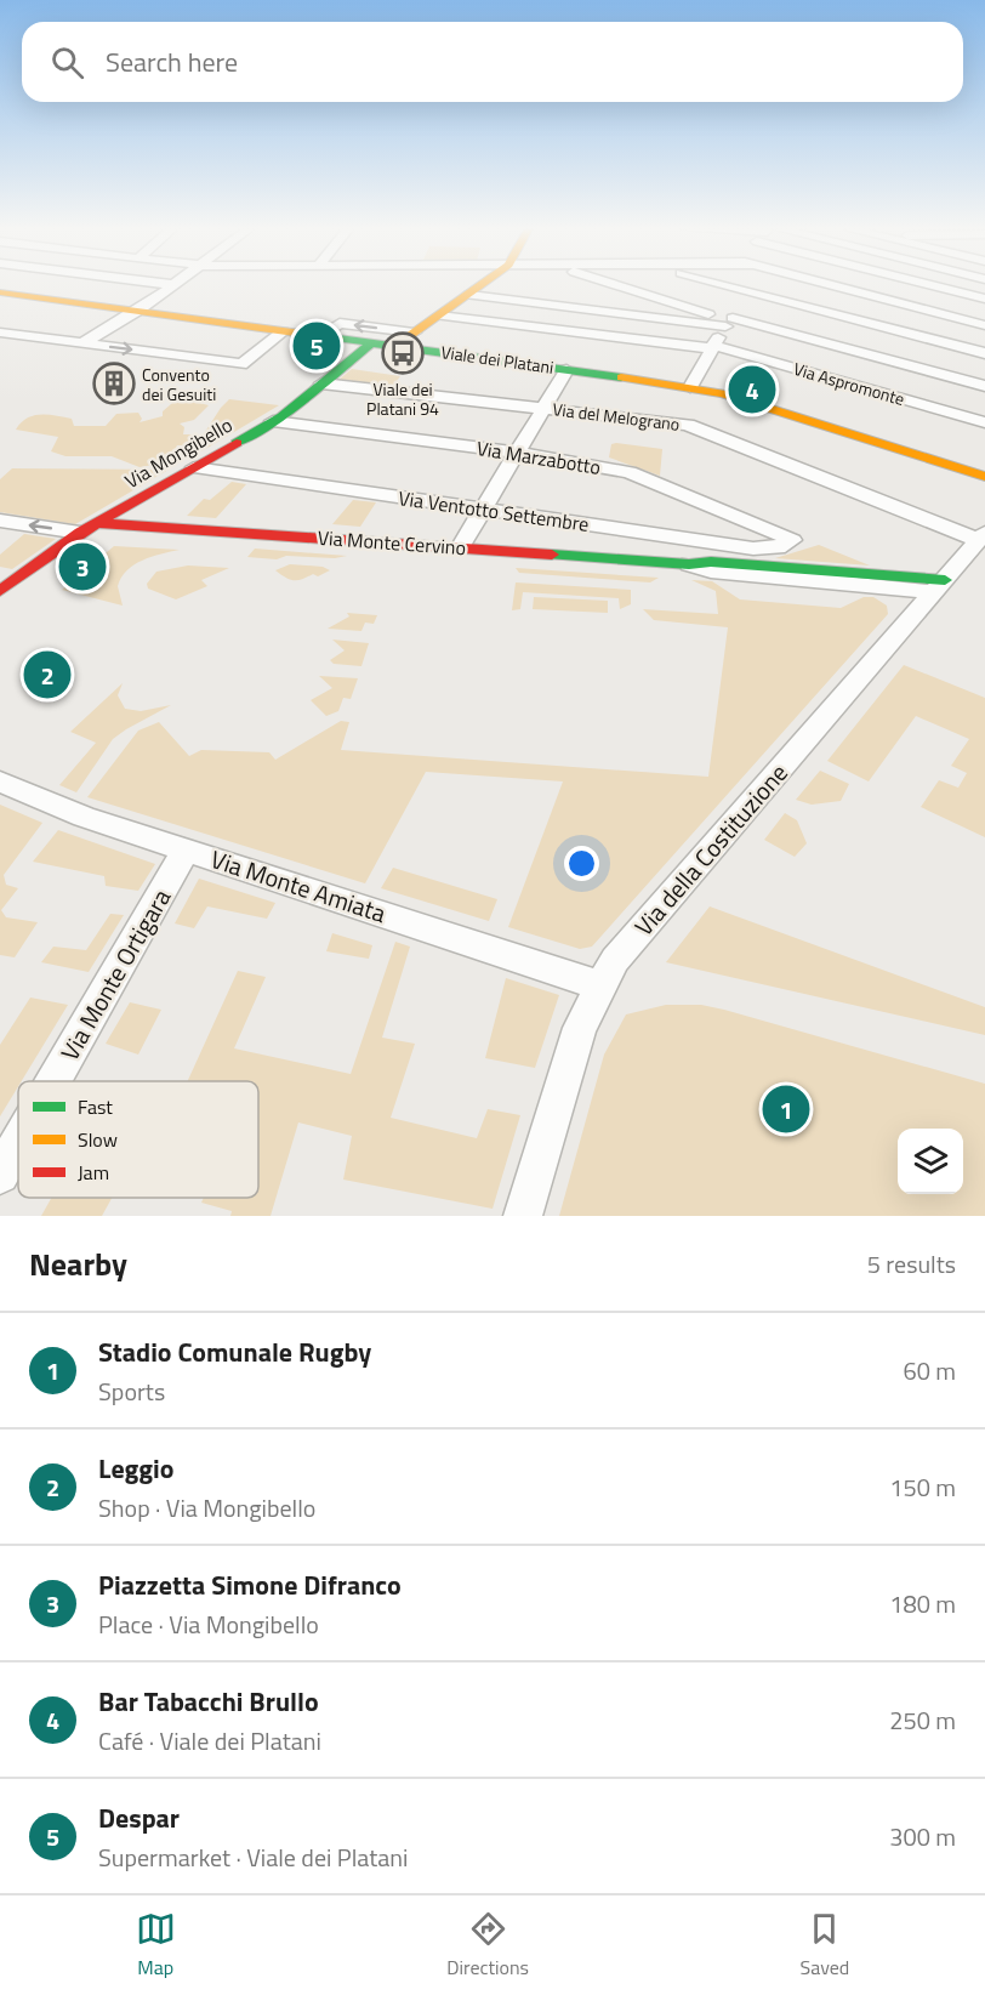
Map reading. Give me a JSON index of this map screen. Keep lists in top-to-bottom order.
{
  "streets": {
    "street": [
      "Viale dei Platani",
      "Via Aspromonte",
      "Via del Melograno",
      "Via Mongibello",
      "Via Marzabotto",
      "Via Ventotto Settembre",
      "Via Monte Cervino",
      "Via della Costituzione",
      "Via Monte Amiata",
      "Via Monte Ortigara"
    ]
  },
  "crossings": [
    ["Viale dei Platani", "Via Mongibello"],
    ["Via del Melograno", "Via Mongibello"],
    ["Via del Melograno", "Via della Costituzione"],
    ["Via Mongibello", "Via Marzabotto"],
    ["Via Mongibello", "Via Ventotto Settembre"],
    ["Via Mongibello", "Via Monte Cervino"],
    ["Via Marzabotto", "Via Ventotto Settembre"],
    ["Via Monte Cervino", "Via della Costituzione"],
    ["Via della Costituzione", "Via Monte Amiata"],
    ["Via Monte Amiata", "Via Monte Ortigara"]
  ],
  "places": {
    "bus stop": ["Viale dei Platani 94"],
    "building": ["Convento dei Gesuiti"]
  },
  "legend": ["Fast", "Slow", "Jam"],
  "page": {
    "search": "Search here",
    "pins": [
      "5",
      "4",
      "3",
      "2",
      "1"
    ],
    "heading": ["Nearby", "5 results"],
    "list": [
      {
        "mark": "1",
        "name": "Stadio Comunale Rugby",
        "note": "Sports",
        "value": "60 m"
      },
      {
        "mark": "2",
        "name": "Leggio",
        "note": "Shop · Via Mongibello",
        "value": "150 m"
      },
      {
        "mark": "3",
        "name": "Piazzetta Simone Difranco",
        "note": "Place · Via Mongibello",
        "value": "180 m"
      },
      {
        "mark": "4",
        "name": "Bar Tabacchi Brullo",
        "note": "Café · Viale dei Platani",
        "value": "250 m"
      },
      {
        "mark": "5",
        "name": "Despar",
        "note": "Supermarket · Viale dei Platani",
        "value": "300 m"
      }
    ],
    "nav": ["Map", "Directions", "Saved"]
  }
}
